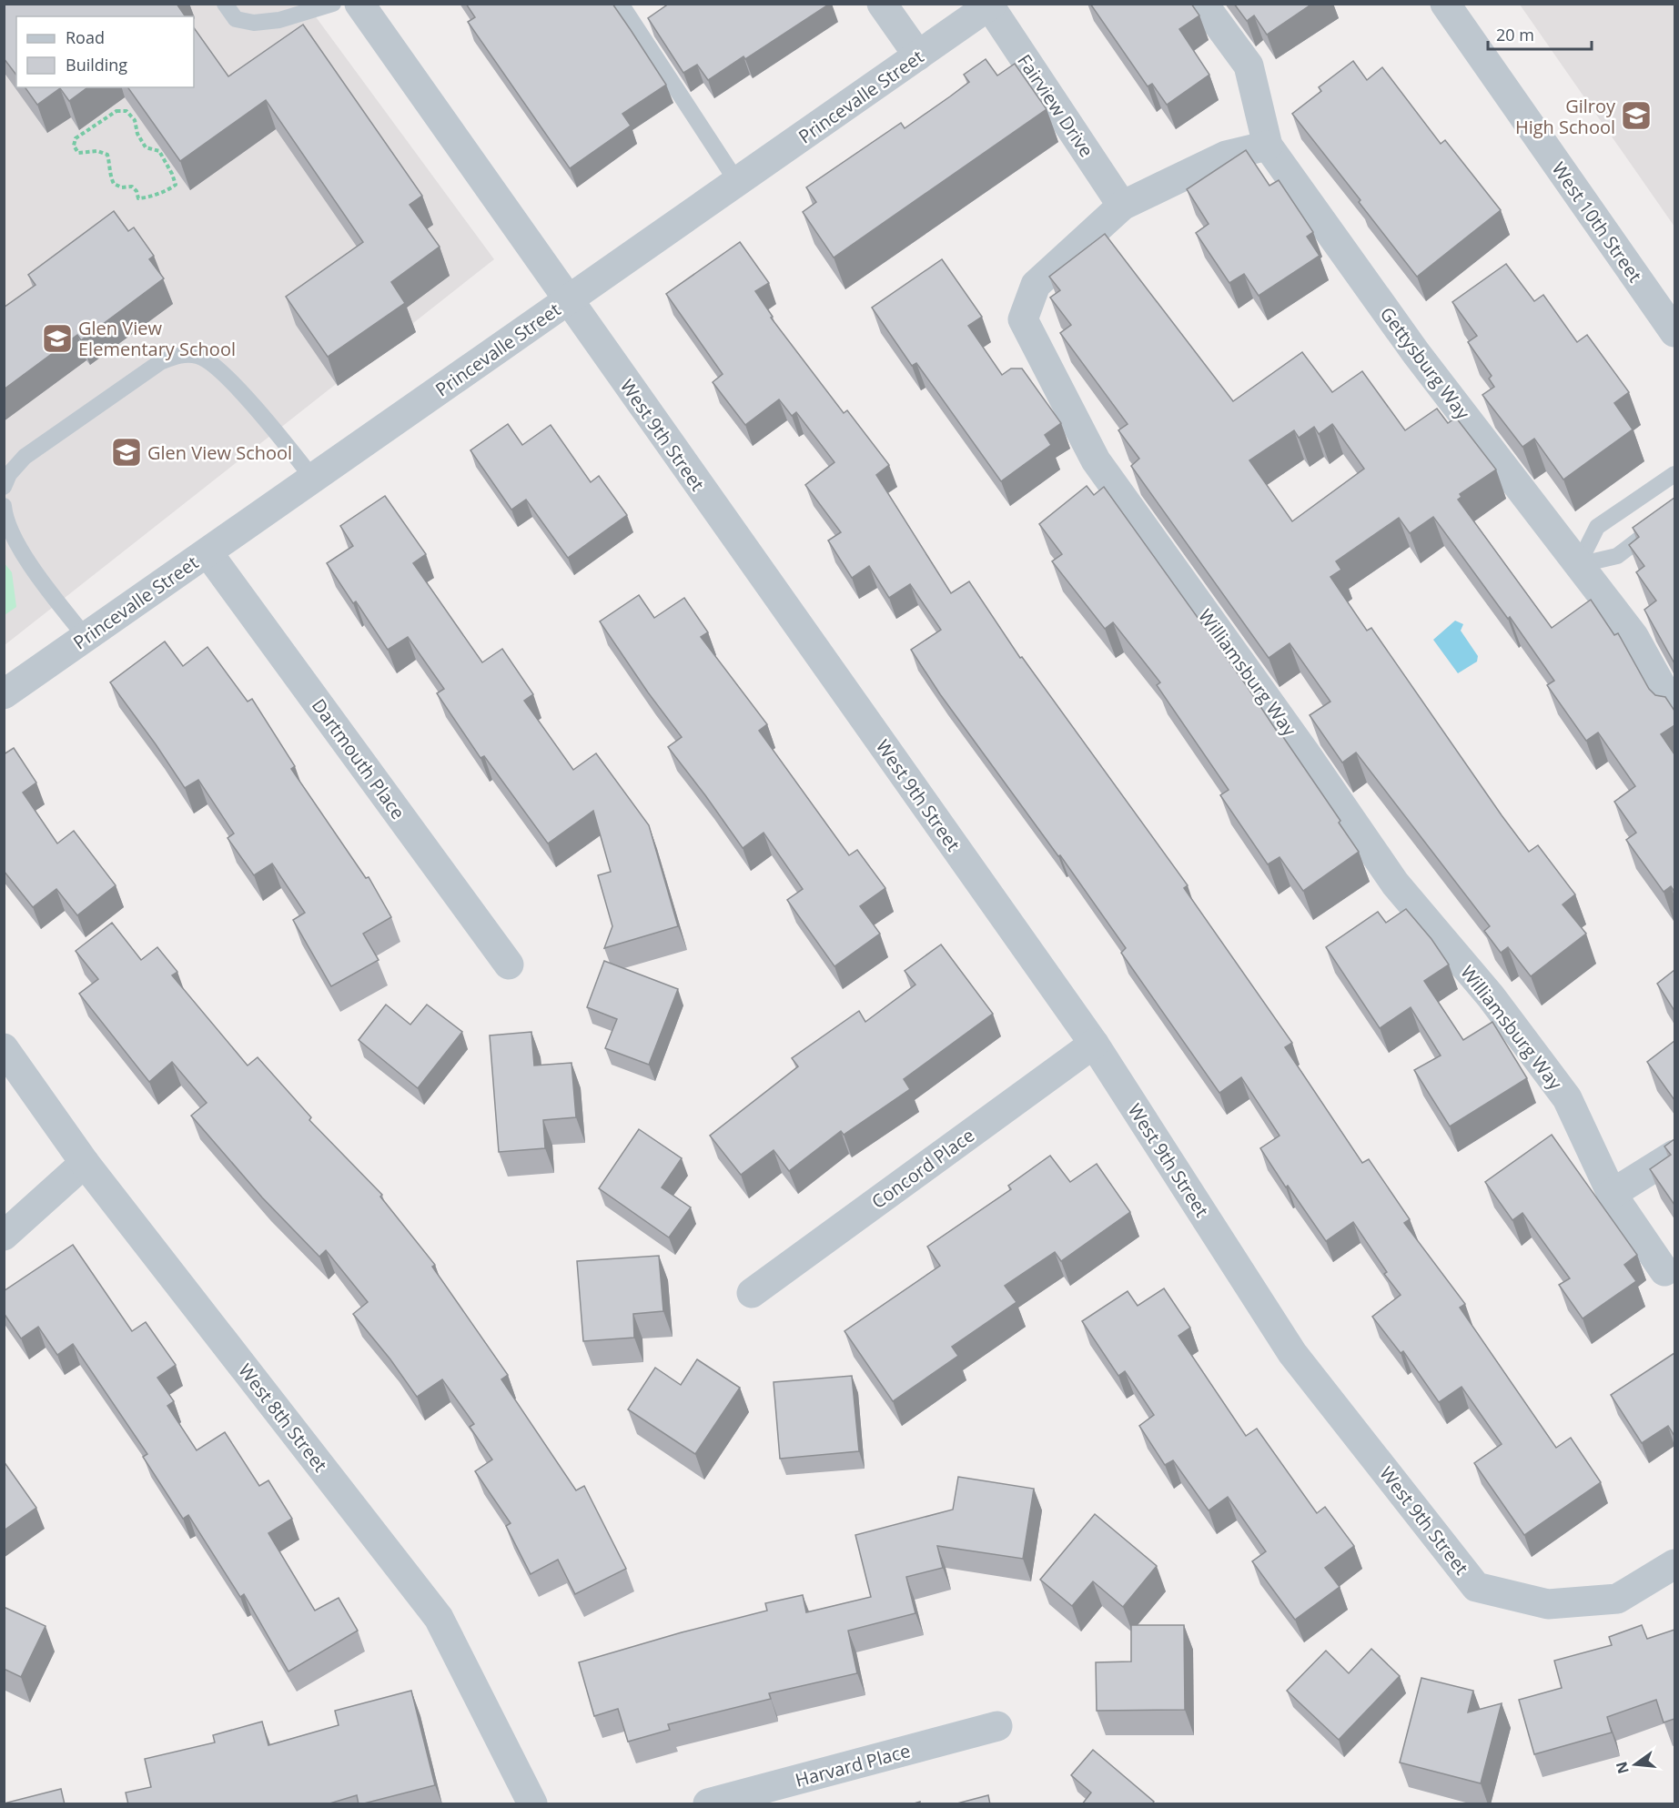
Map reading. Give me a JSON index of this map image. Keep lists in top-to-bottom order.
{
  "streets": {
    "street": [
      "Princevalle Street",
      "Fairview Drive",
      "West 10th Street",
      "Gettysburg Way",
      "West 9th Street",
      "Williamsburg Way",
      "Dartmouth Place",
      "Concord Place",
      "West 8th Street",
      "Harvard Place"
    ]
  },
  "crossings": [
    ["Princevalle Street", "Fairview Drive"],
    ["Princevalle Street", "West 9th Street"],
    ["Princevalle Street", "Dartmouth Place"],
    ["Fairview Drive", "Williamsburg Way"],
    ["Gettysburg Way", "Williamsburg Way"],
    ["West 9th Street", "Concord Place"]
  ],
  "places": {
    "school or university": ["Gilroy High School", "Glen View Elementary School", "Glen View School"]
  },
  "legend": ["Road", "Building"],
  "scale_bar": "20 m",
  "north": "left"
}
